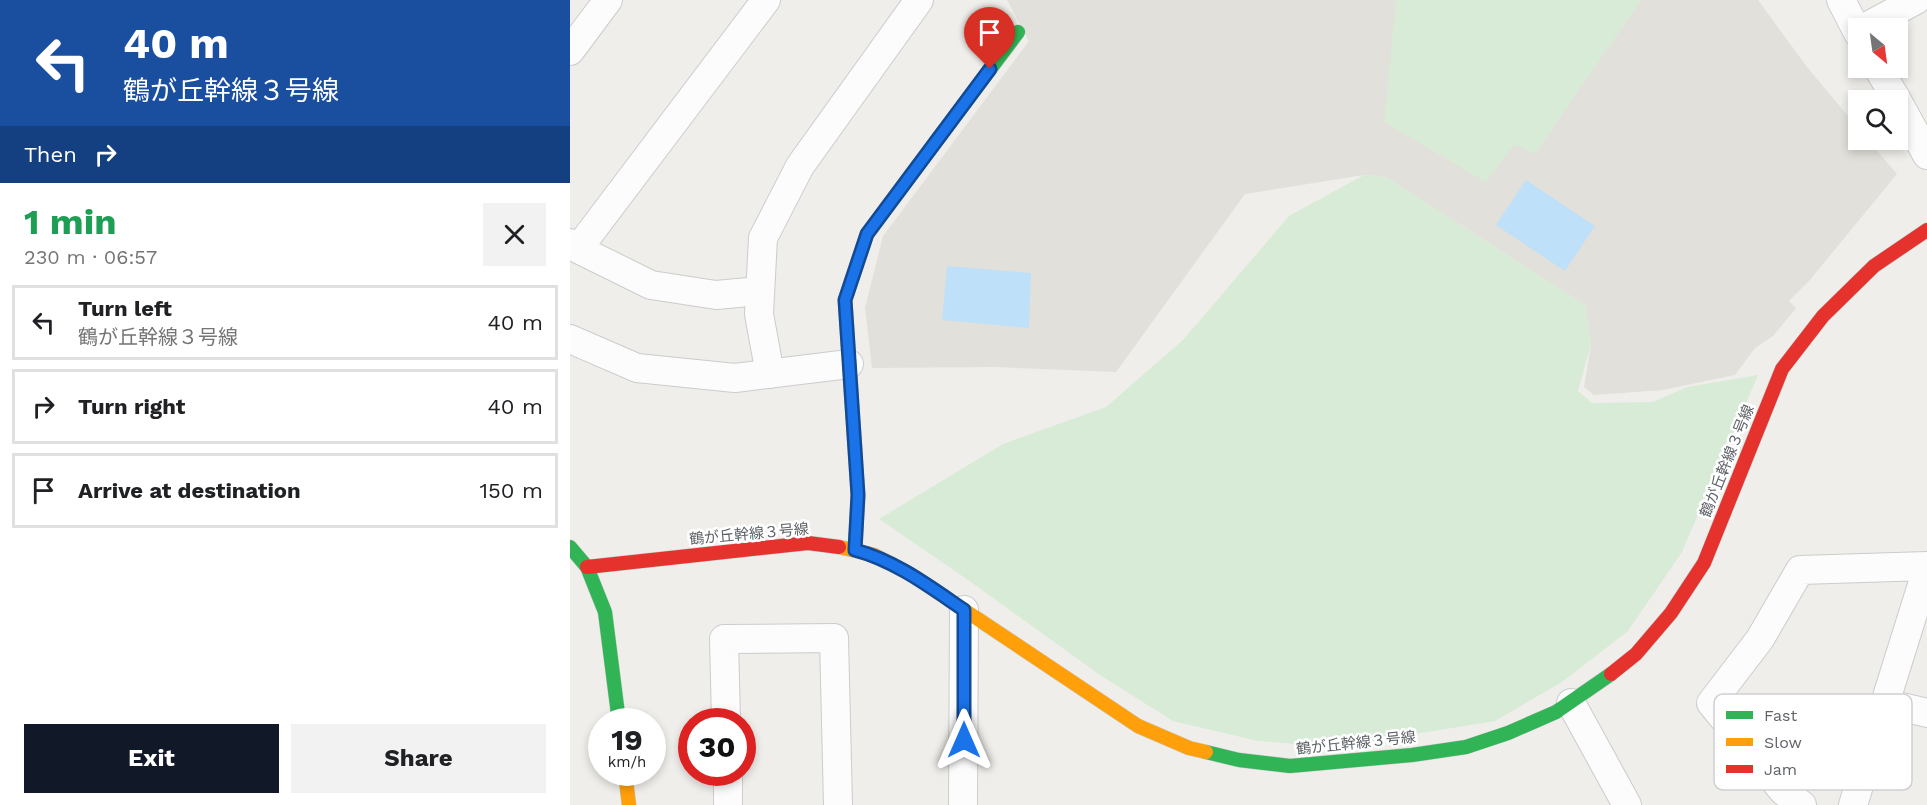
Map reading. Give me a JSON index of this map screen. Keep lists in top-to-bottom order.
{
  "streets": {
    "street": ["鶴が丘幹線３号線"]
  },
  "legend": ["Fast", "Slow", "Jam"],
  "north": "bottom right",
  "page": {
    "turn": ["40 m", "鶴が丘幹線３号線"],
    "then": "Then",
    "heading": ["1 min", "230 m · 06:57"],
    "list": [
      {
        "name": "Turn left",
        "note": "鶴が丘幹線３号線",
        "value": "40 m"
      },
      {
        "name": "Turn right",
        "value": "40 m"
      },
      {
        "name": "Arrive at destination",
        "value": "150 m"
      }
    ],
    "speed": "19 km/h",
    "limit": "30",
    "buttons": ["Exit", "Share"]
  }
}
